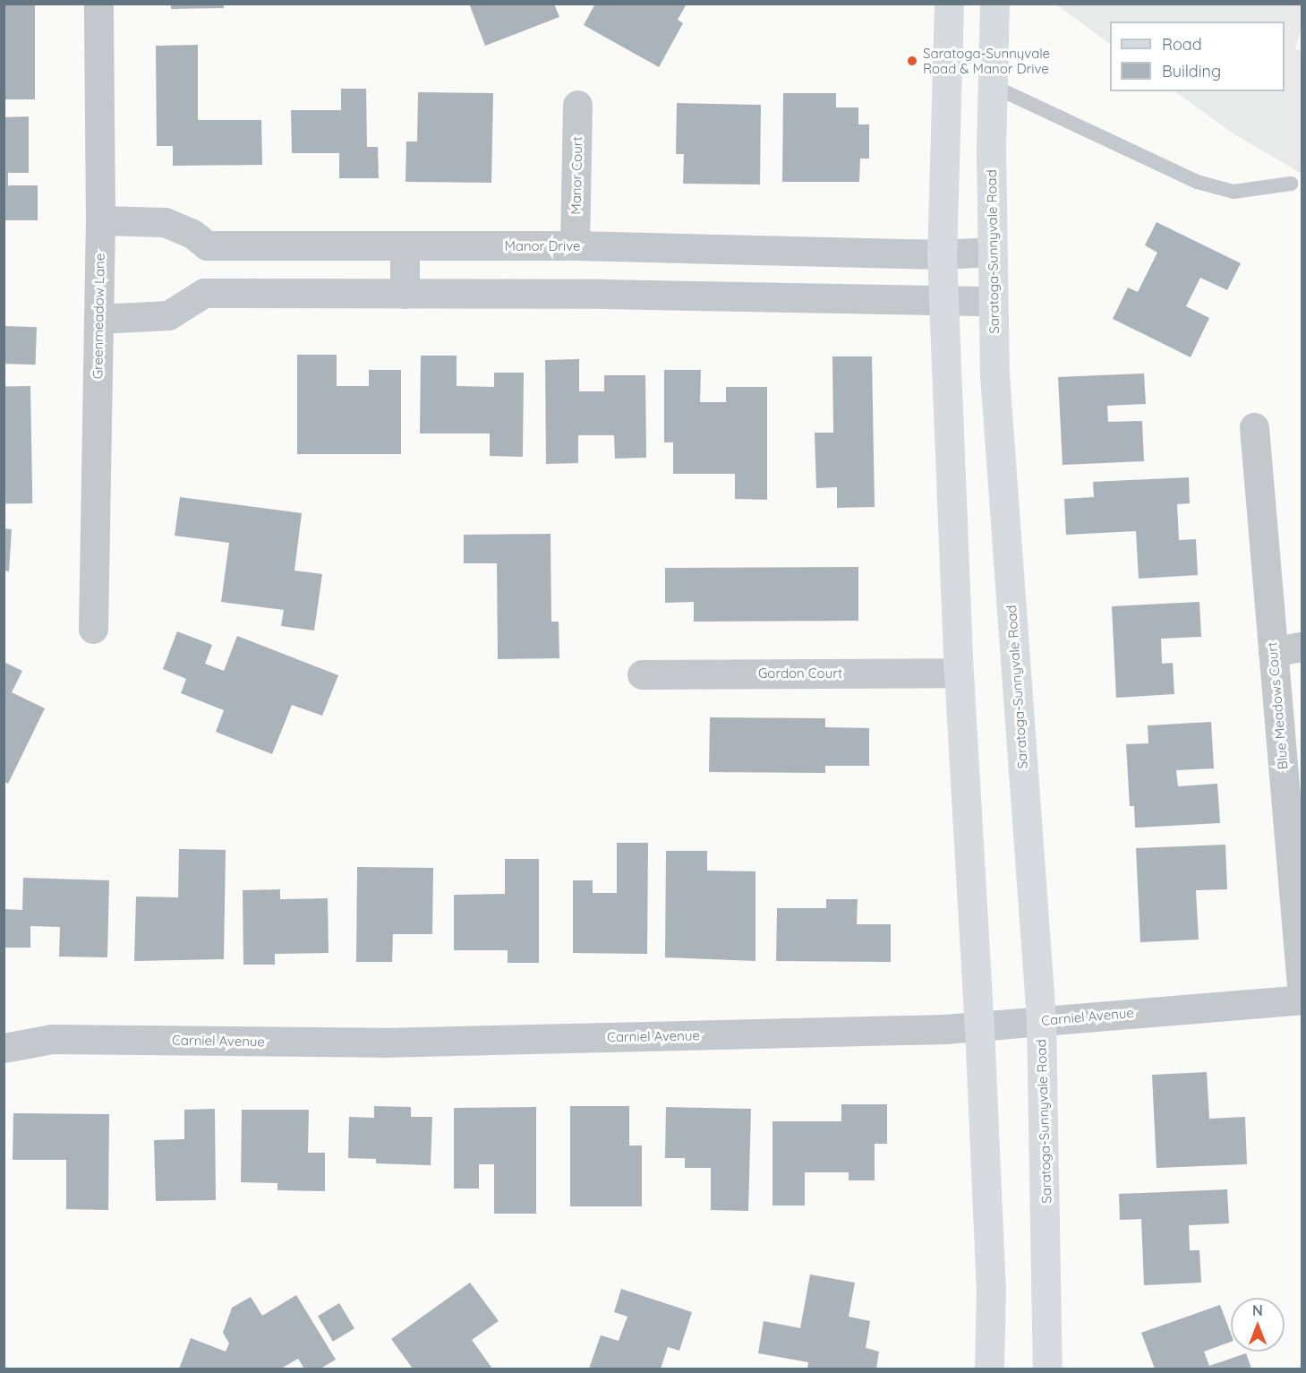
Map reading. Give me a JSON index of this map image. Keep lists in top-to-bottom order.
{
  "streets": {
    "main road": ["Saratoga-Sunnyvale Road"],
    "street": [
      "Manor Court",
      "Manor Drive",
      "Greenmeadow Lane",
      "Gordon Court",
      "Blue Meadows Court",
      "Carniel Avenue"
    ]
  },
  "crossings": [
    ["Manor Court", "Manor Drive"],
    ["Manor Drive", "Saratoga-Sunnyvale Road"],
    ["Saratoga-Sunnyvale Road", "Carniel Avenue"]
  ],
  "places": ["Saratoga-Sunnyvale Road & Manor Drive"],
  "legend": ["Road", "Building"],
  "north": "top"
}
